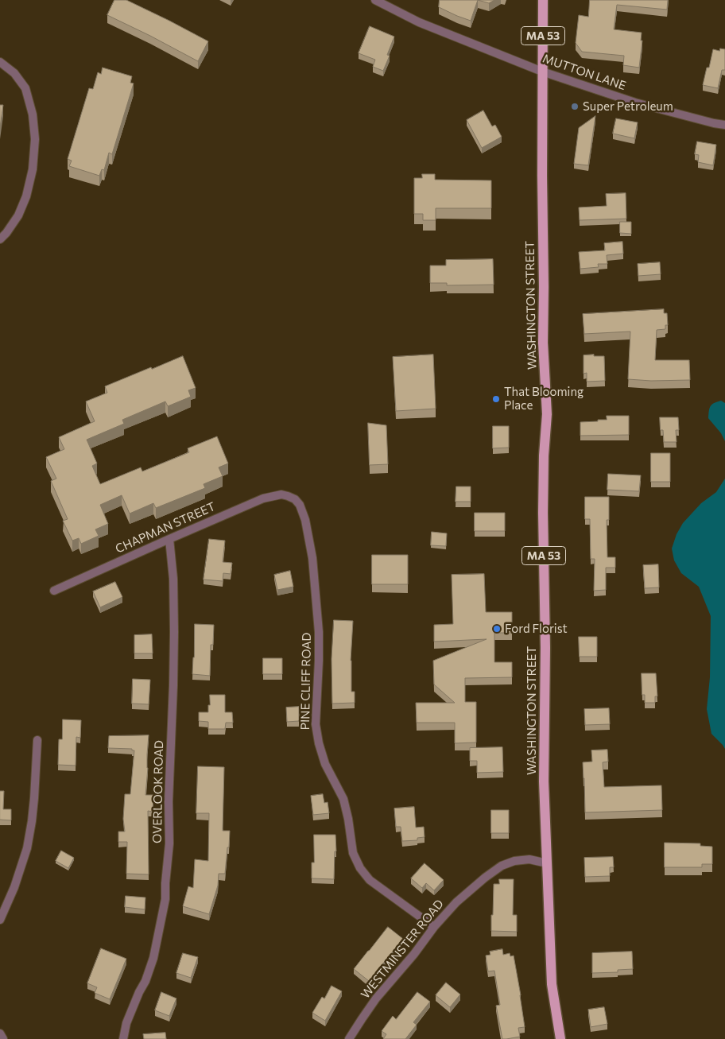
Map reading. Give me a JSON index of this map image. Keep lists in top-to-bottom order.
{
  "streets": {
    "main road": ["MA 53", "WASHINGTON STREET"],
    "street": [
      "MUTTON LANE",
      "CHAPMAN STREET",
      "PINE CLIFF ROAD",
      "OVERLOOK ROAD",
      "WESTMINSTER ROAD"
    ]
  },
  "crossings": [
    ["MUTTON LANE", "WASHINGTON STREET"],
    ["WASHINGTON STREET", "WESTMINSTER ROAD"],
    ["CHAPMAN STREET", "PINE CLIFF ROAD"],
    ["CHAPMAN STREET", "OVERLOOK ROAD"],
    ["PINE CLIFF ROAD", "WESTMINSTER ROAD"]
  ],
  "places": ["Super Petroleum", "That Blooming Place", "Ford Florist"]
}
